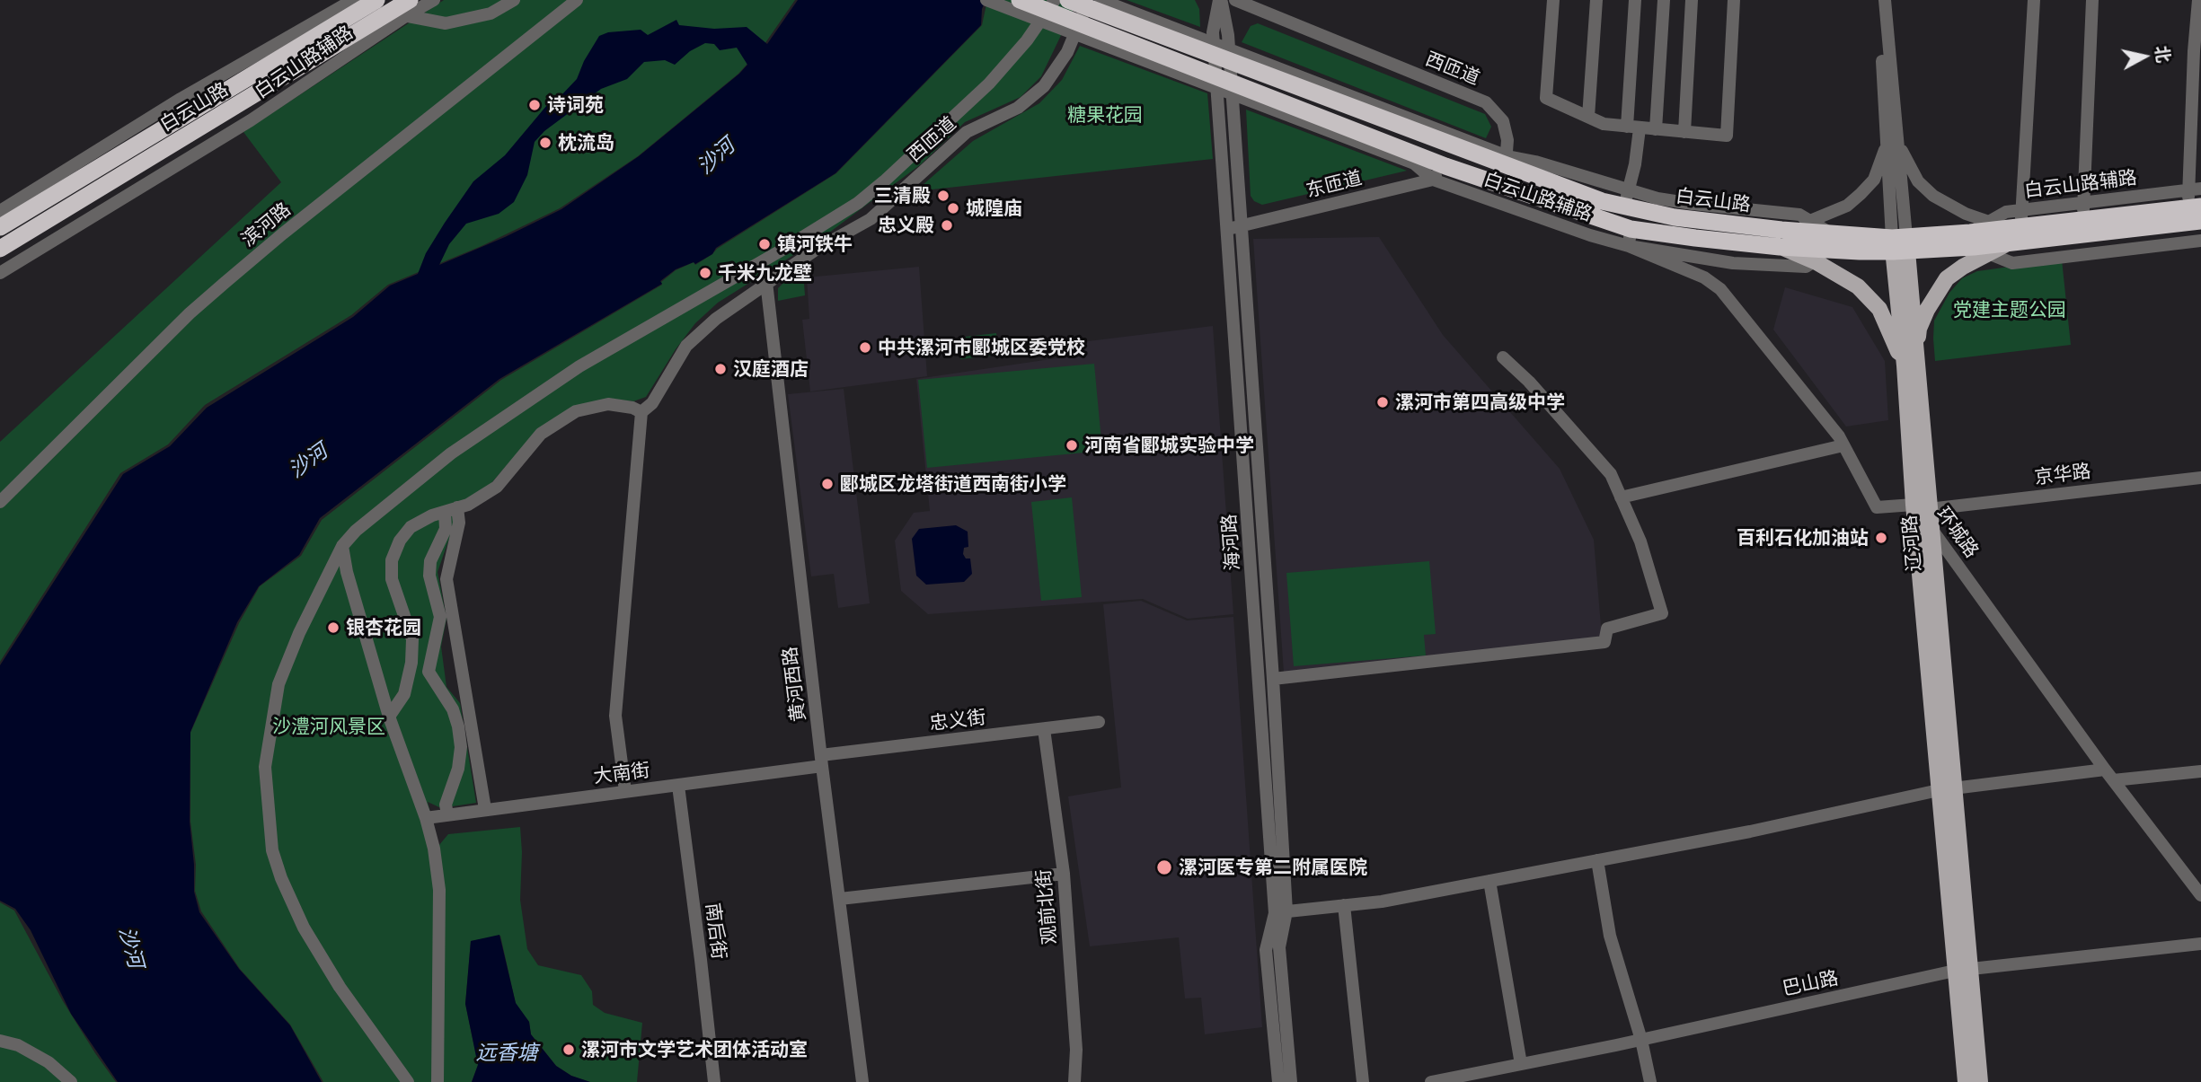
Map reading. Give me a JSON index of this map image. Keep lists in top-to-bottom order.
{
  "streets": {
    "highway": ["白云山路"],
    "main road": ["辽河路"],
    "street": [
      "白云山路辅路",
      "西匝道",
      "东匝道",
      "滨河路",
      "京华路",
      "环城路",
      "海河路",
      "黄河西路",
      "忠义街",
      "大南街",
      "观前北街",
      "南后街",
      "巴山路"
    ]
  },
  "crossings": [
    ["白云山路辅路", "白云山路"],
    ["白云山路辅路", "东匝道"],
    ["白云山路辅路", "环城路"],
    ["西匝道", "白云山路"],
    ["西匝道", "黄河西路"],
    ["白云山路", "环城路"],
    ["白云山路", "辽河路"],
    ["东匝道", "海河路"],
    ["京华路", "环城路"],
    ["京华路", "辽河路"],
    ["环城路", "辽河路"],
    ["辽河路", "巴山路"],
    ["黄河西路", "忠义街"],
    ["黄河西路", "大南街"],
    ["忠义街", "大南街"],
    ["忠义街", "观前北街"],
    ["大南街", "南后街"]
  ],
  "water": ["沙河", "远香塘"],
  "parks": ["糖果花园", "党建主题公园", "沙澧河风景区"],
  "places": [
    "诗词苑",
    "枕流岛",
    "三清殿",
    "城隍庙",
    "忠义殿",
    "镇河铁牛",
    "千米九龙壁",
    "中共漯河市郾城区委党校",
    "汉庭酒店",
    "漯河市第四高级中学",
    "河南省郾城实验中学",
    "郾城区龙塔街道西南街小学",
    "百利石化加油站",
    "银杏花园",
    "漯河医专第二附属医院",
    "漯河市文学艺术团体活动室"
  ],
  "north": "right"
}
